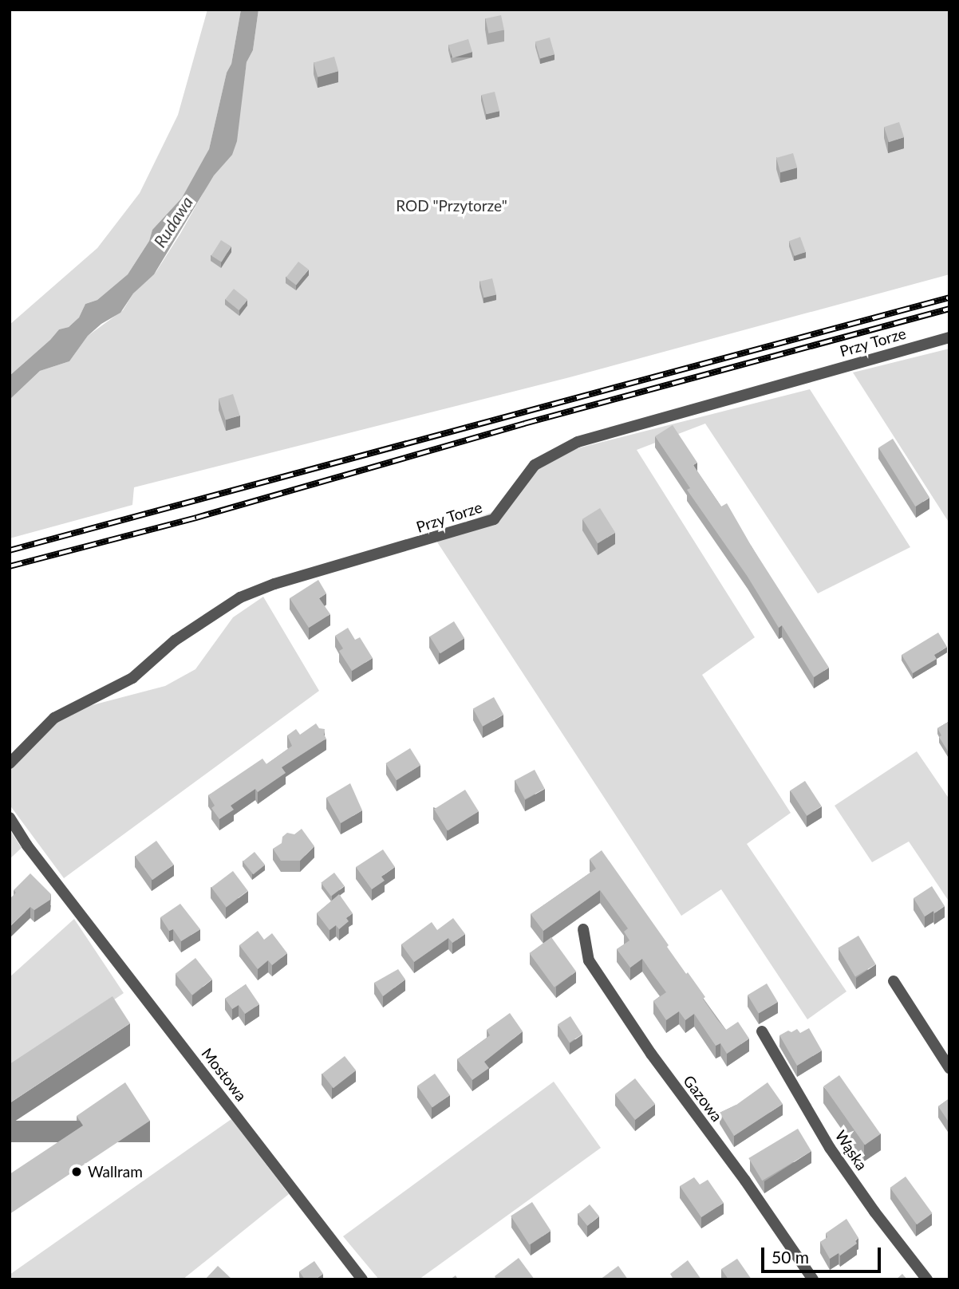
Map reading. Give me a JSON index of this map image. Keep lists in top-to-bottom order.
{
  "streets": {
    "street": [
      "Przy Torze",
      "Mostowa",
      "Gazowa",
      "Wąska"
    ]
  },
  "water": ["Rudawa"],
  "parks": ["ROD \"Przytorze\""],
  "places": ["Wallram"],
  "scale_bar": "50 m"
}
